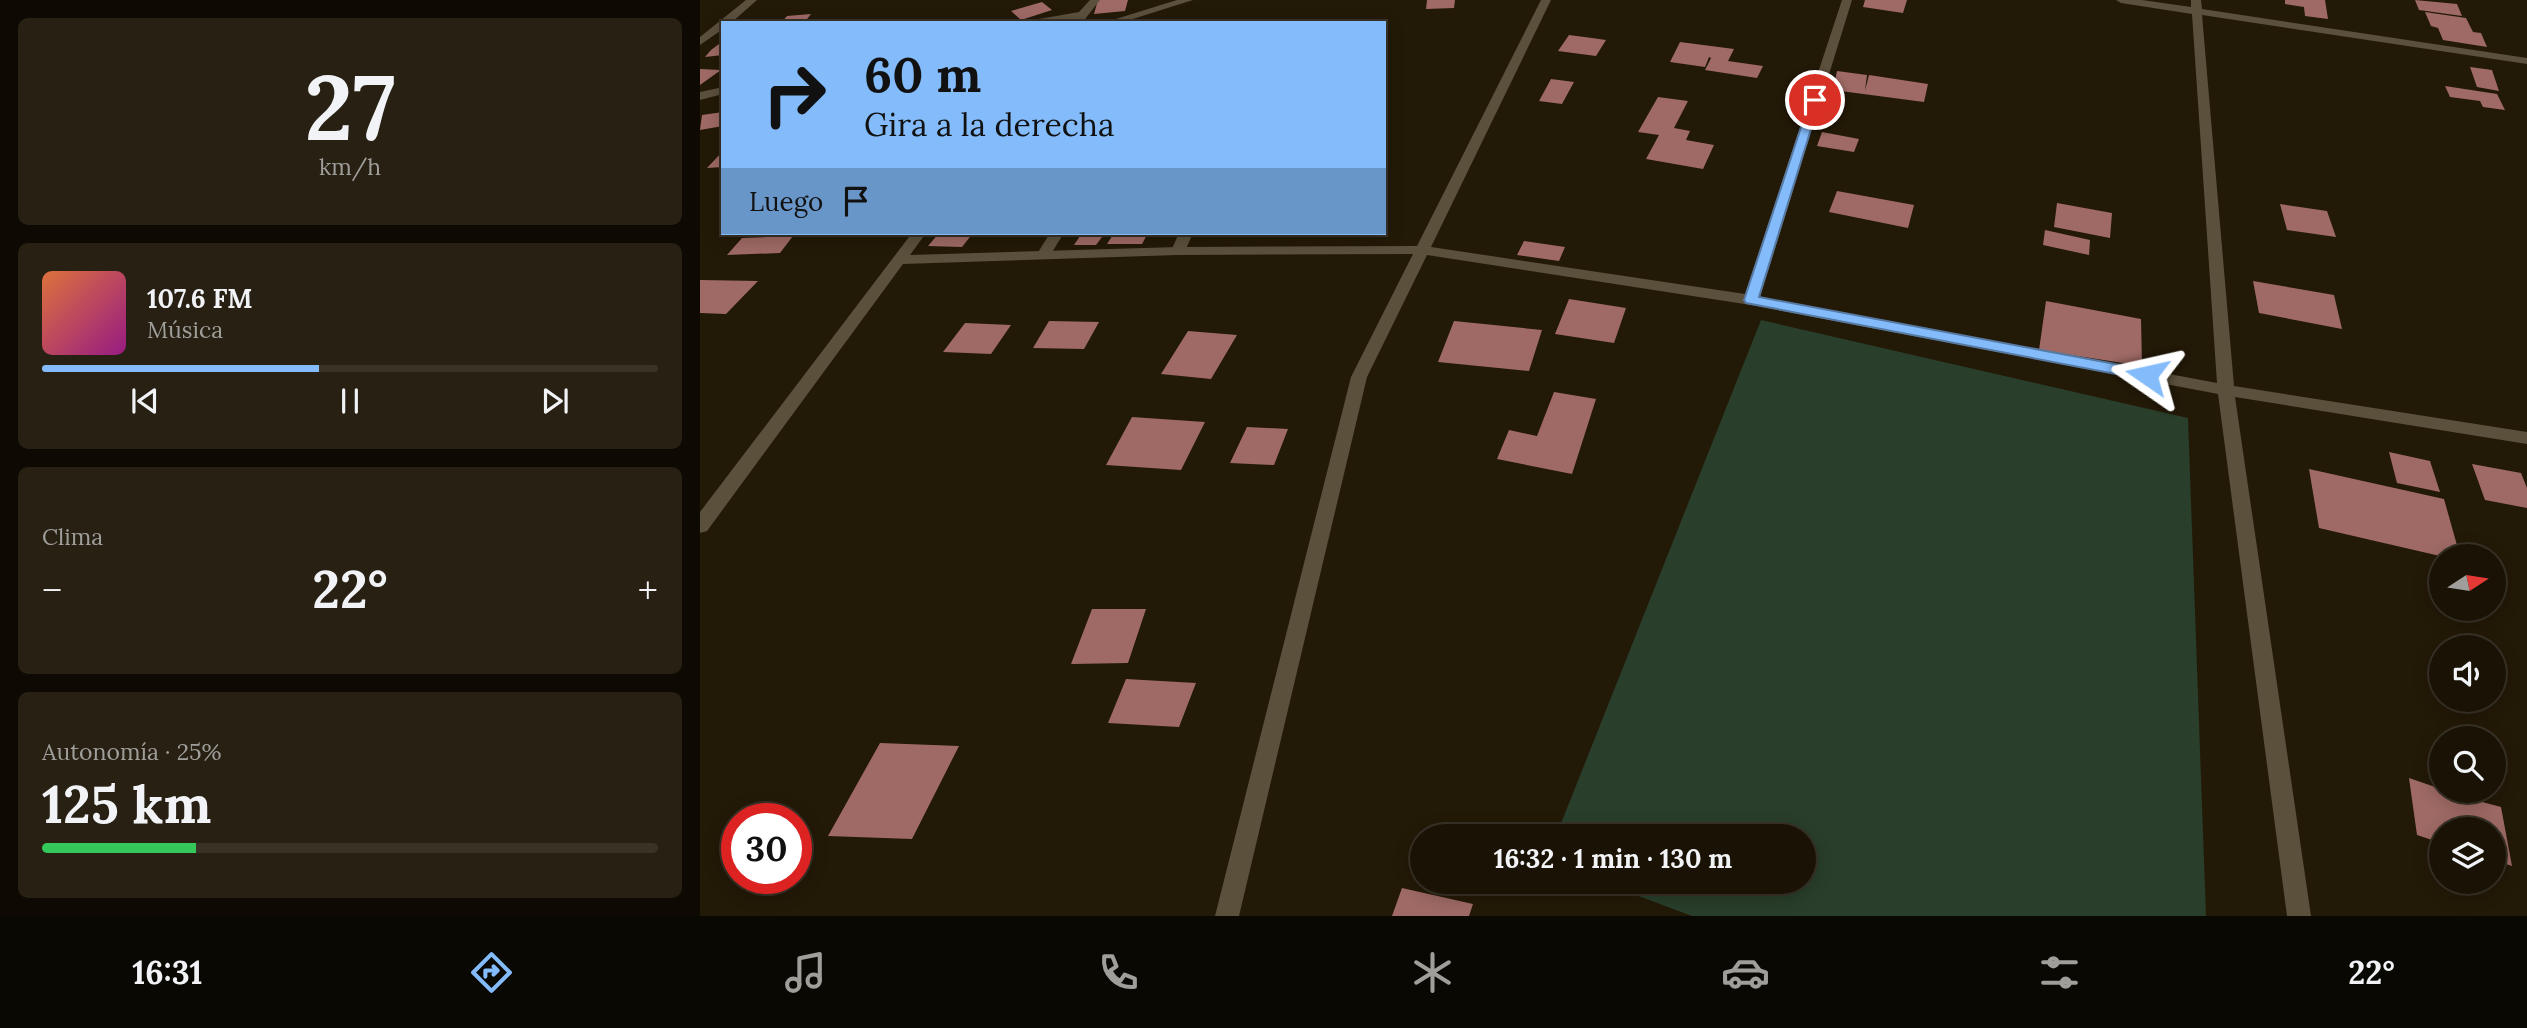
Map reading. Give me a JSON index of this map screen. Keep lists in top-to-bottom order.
{
  "north": "right",
  "page": {
    "tile": [
      ["27", "km/h"],
      "Clima",
      ["Autonomía · 25%", "125 km"]
    ],
    "turn": ["60 m", "Gira a la derecha"],
    "then": "Luego",
    "song": ["107.6 FM", "Música"],
    "heat": ["−", "22°", "+"],
    "limit": "30",
    "trip": "16:32 · 1 min · 130 m",
    "tabs": ["16:31", "22°"]
  }
}
